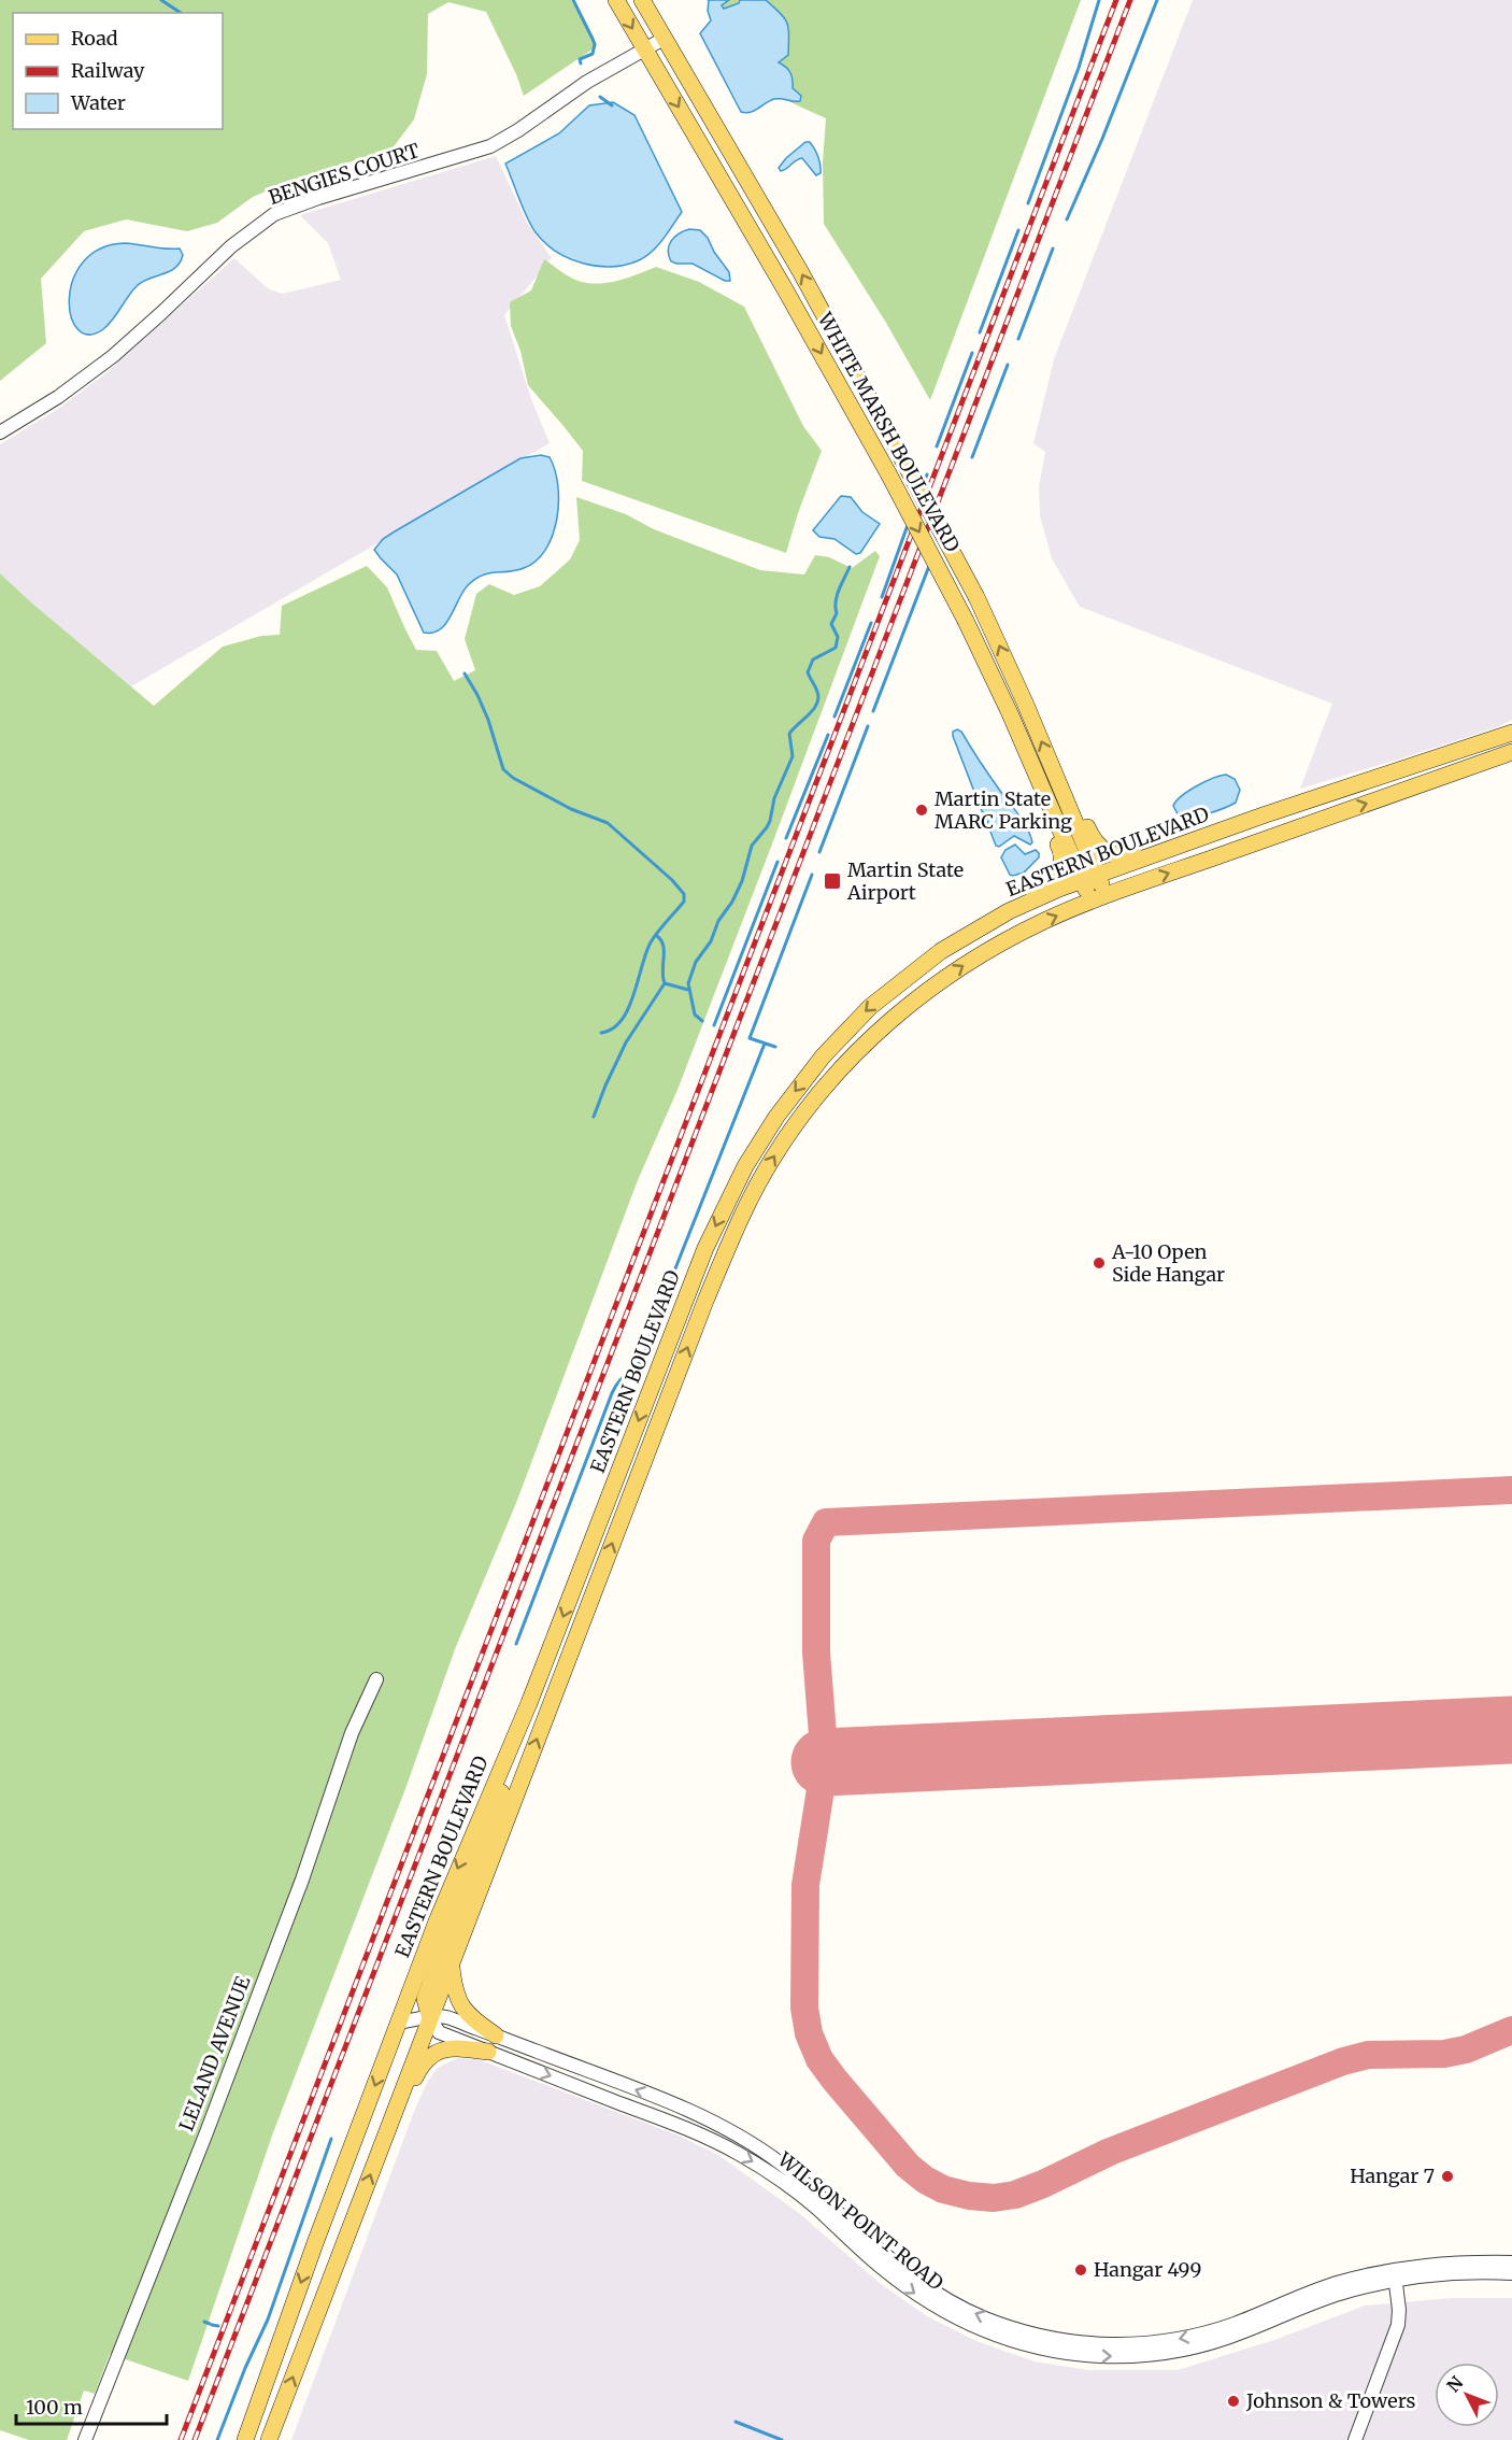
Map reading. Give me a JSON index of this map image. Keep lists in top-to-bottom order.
{
  "streets": {
    "main road": ["WHITE MARSH BOULEVARD", "EASTERN BOULEVARD"],
    "street": ["BENGIES COURT", "LELAND AVENUE", "WILSON POINT ROAD"]
  },
  "crossings": [
    ["BENGIES COURT", "WHITE MARSH BOULEVARD"],
    ["WHITE MARSH BOULEVARD", "EASTERN BOULEVARD"],
    ["EASTERN BOULEVARD", "WILSON POINT ROAD"]
  ],
  "places": {
    "other": [
      "Martin State MARC Parking",
      "A-10 Open Side Hangar",
      "Hangar 7",
      "Hangar 499",
      "Johnson & Towers"
    ],
    "transit": ["Martin State Airport"]
  },
  "legend": ["Road", "Railway", "Water"],
  "scale_bar": "100 m",
  "north": "top left"
}
